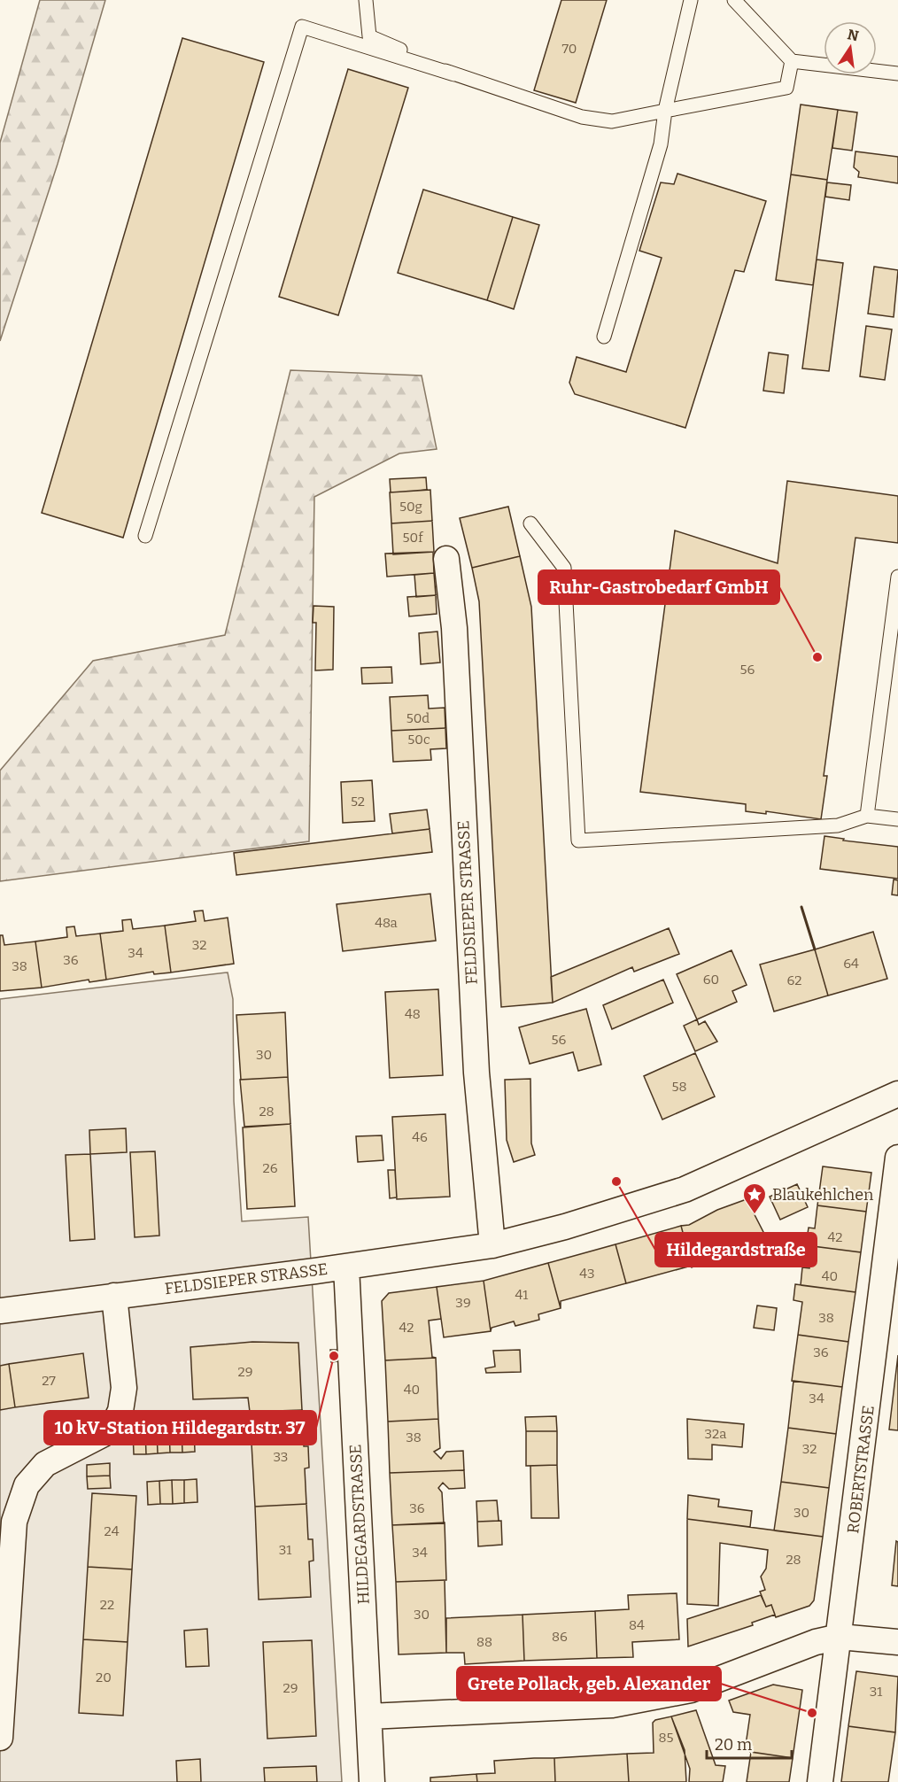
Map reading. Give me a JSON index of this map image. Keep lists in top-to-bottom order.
{
  "streets": {
    "street": ["FELDSIEPER STRASSE", "ROBERTSTRASSE", "HILDEGARDSTRASSE"]
  },
  "crossings": [
    ["FELDSIEPER STRASSE", "HILDEGARDSTRASSE"]
  ],
  "places": {
    "other": [
      "Ruhr-Gastrobedarf GmbH",
      "Hildegardstraße",
      "10 kV-Station Hildegardstr. 37",
      "Grete Pollack, geb. Alexander"
    ],
    "place": ["Blaukehlchen"]
  },
  "house_numbers": [
    "70",
    "50g",
    "50f",
    "56",
    "50d",
    "50c",
    "52",
    "48a",
    "32",
    "34",
    "36",
    "64",
    "38",
    "60",
    "62",
    "48",
    "56",
    "30",
    "58",
    "28",
    "46",
    "26",
    "42",
    "43",
    "40",
    "41",
    "39",
    "38",
    "42",
    "36",
    "29",
    "27",
    "40",
    "34",
    "32a",
    "38",
    "32",
    "33",
    "36",
    "30",
    "24",
    "31",
    "34",
    "28",
    "22",
    "30",
    "84",
    "86",
    "88",
    "20",
    "29",
    "31",
    "85"
  ],
  "scale_bar": "20 m",
  "north": "top"
}
